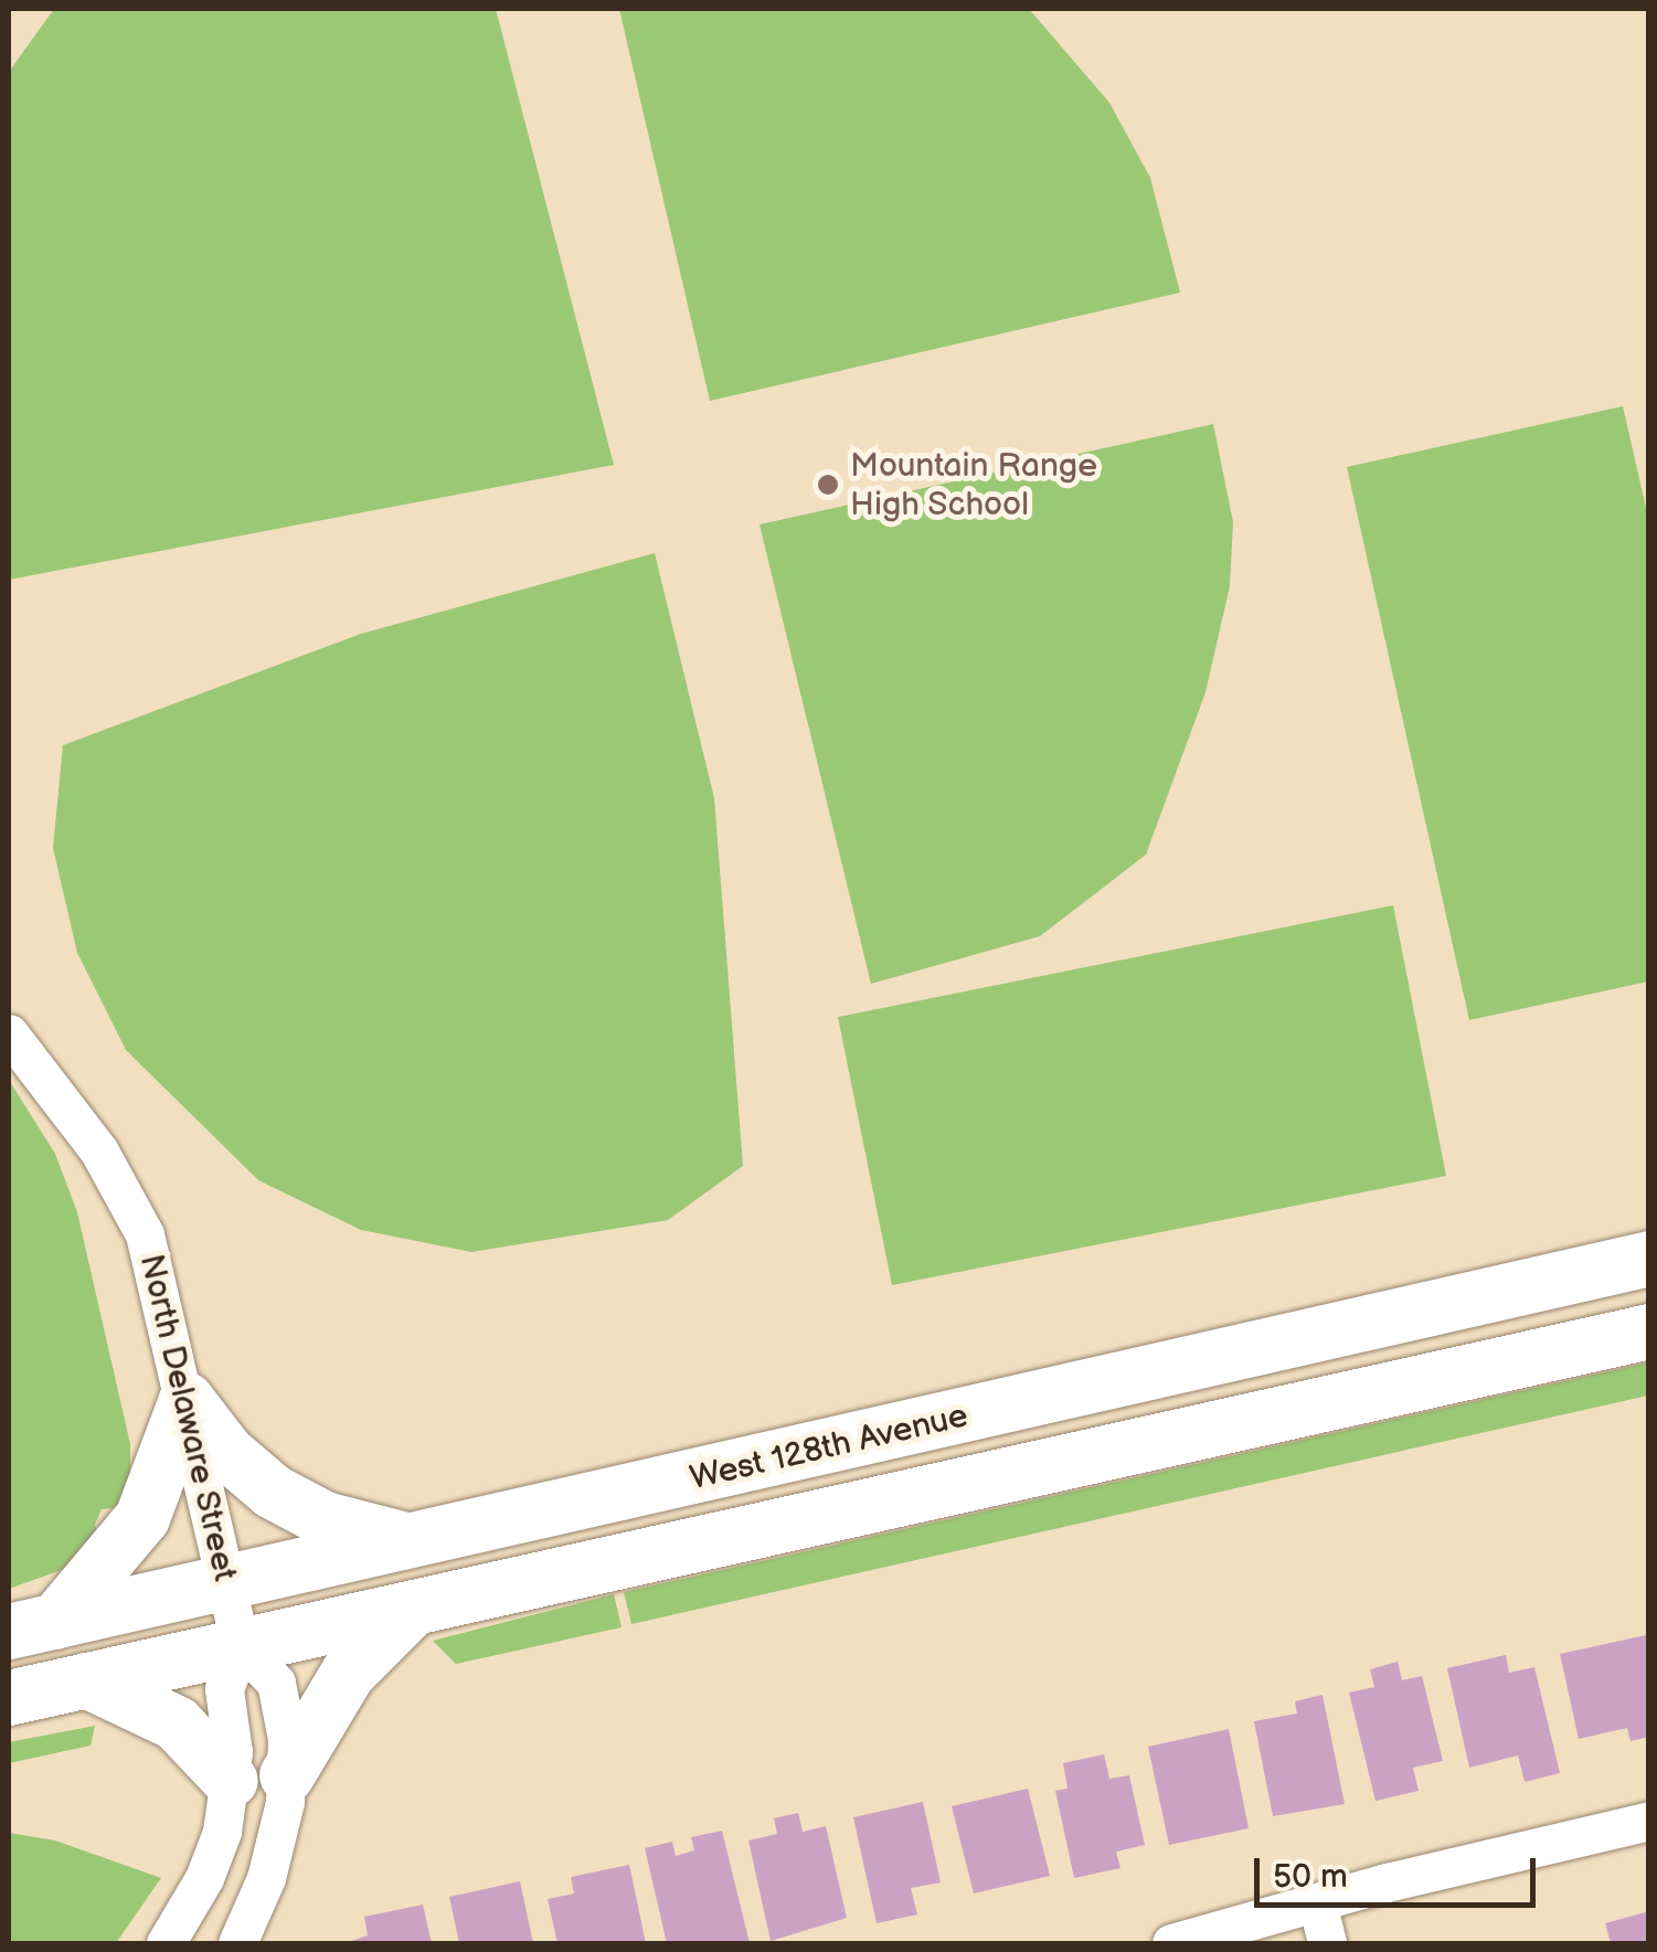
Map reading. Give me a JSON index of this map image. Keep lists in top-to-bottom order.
{
  "streets": {
    "main road": ["West 128th Avenue"],
    "street": ["North Delaware Street"]
  },
  "crossings": [
    ["North Delaware Street", "West 128th Avenue"]
  ],
  "places": ["Mountain Range High School"],
  "scale_bar": "50 m"
}
